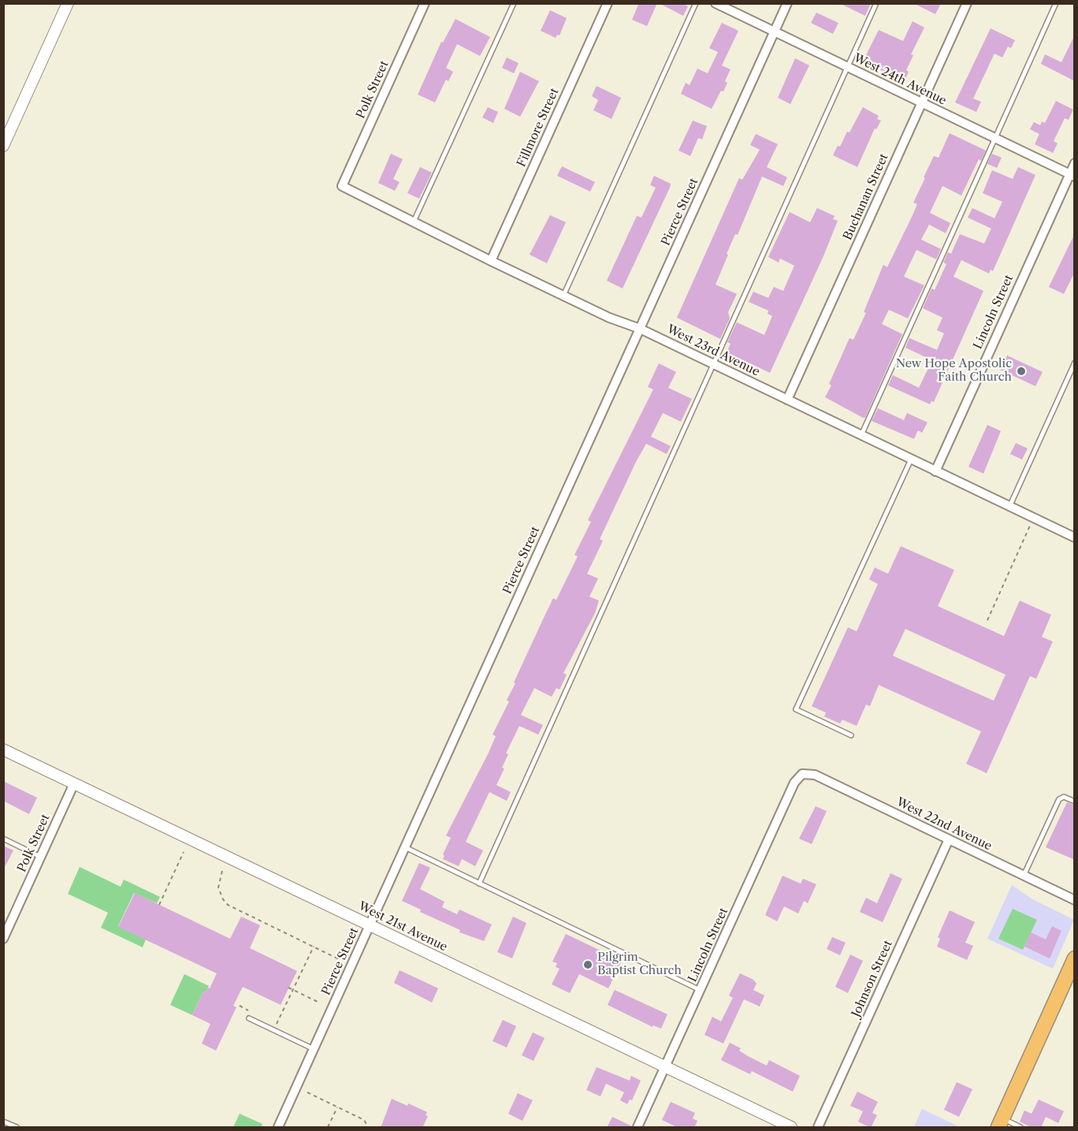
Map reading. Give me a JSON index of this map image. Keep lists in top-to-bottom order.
{
  "streets": {
    "street": [
      "West 24th Avenue",
      "Polk Street",
      "Fillmore Street",
      "Buchanan Street",
      "Pierce Street",
      "Lincoln Street",
      "West 23rd Avenue",
      "West 22nd Avenue",
      "West 21st Avenue",
      "Johnson Street"
    ]
  },
  "crossings": [
    ["West 24th Avenue", "Buchanan Street"],
    ["West 24th Avenue", "Pierce Street"],
    ["West 24th Avenue", "Lincoln Street"],
    ["Polk Street", "West 23rd Avenue"],
    ["Polk Street", "West 21st Avenue"],
    ["Fillmore Street", "West 23rd Avenue"],
    ["Buchanan Street", "West 23rd Avenue"],
    ["Pierce Street", "West 23rd Avenue"],
    ["Pierce Street", "West 21st Avenue"],
    ["Lincoln Street", "West 23rd Avenue"],
    ["Lincoln Street", "West 22nd Avenue"],
    ["Lincoln Street", "West 21st Avenue"],
    ["West 22nd Avenue", "Johnson Street"]
  ],
  "places": ["New Hope Apostolic Faith Church", "Pilgrim Baptist Church"]
}
